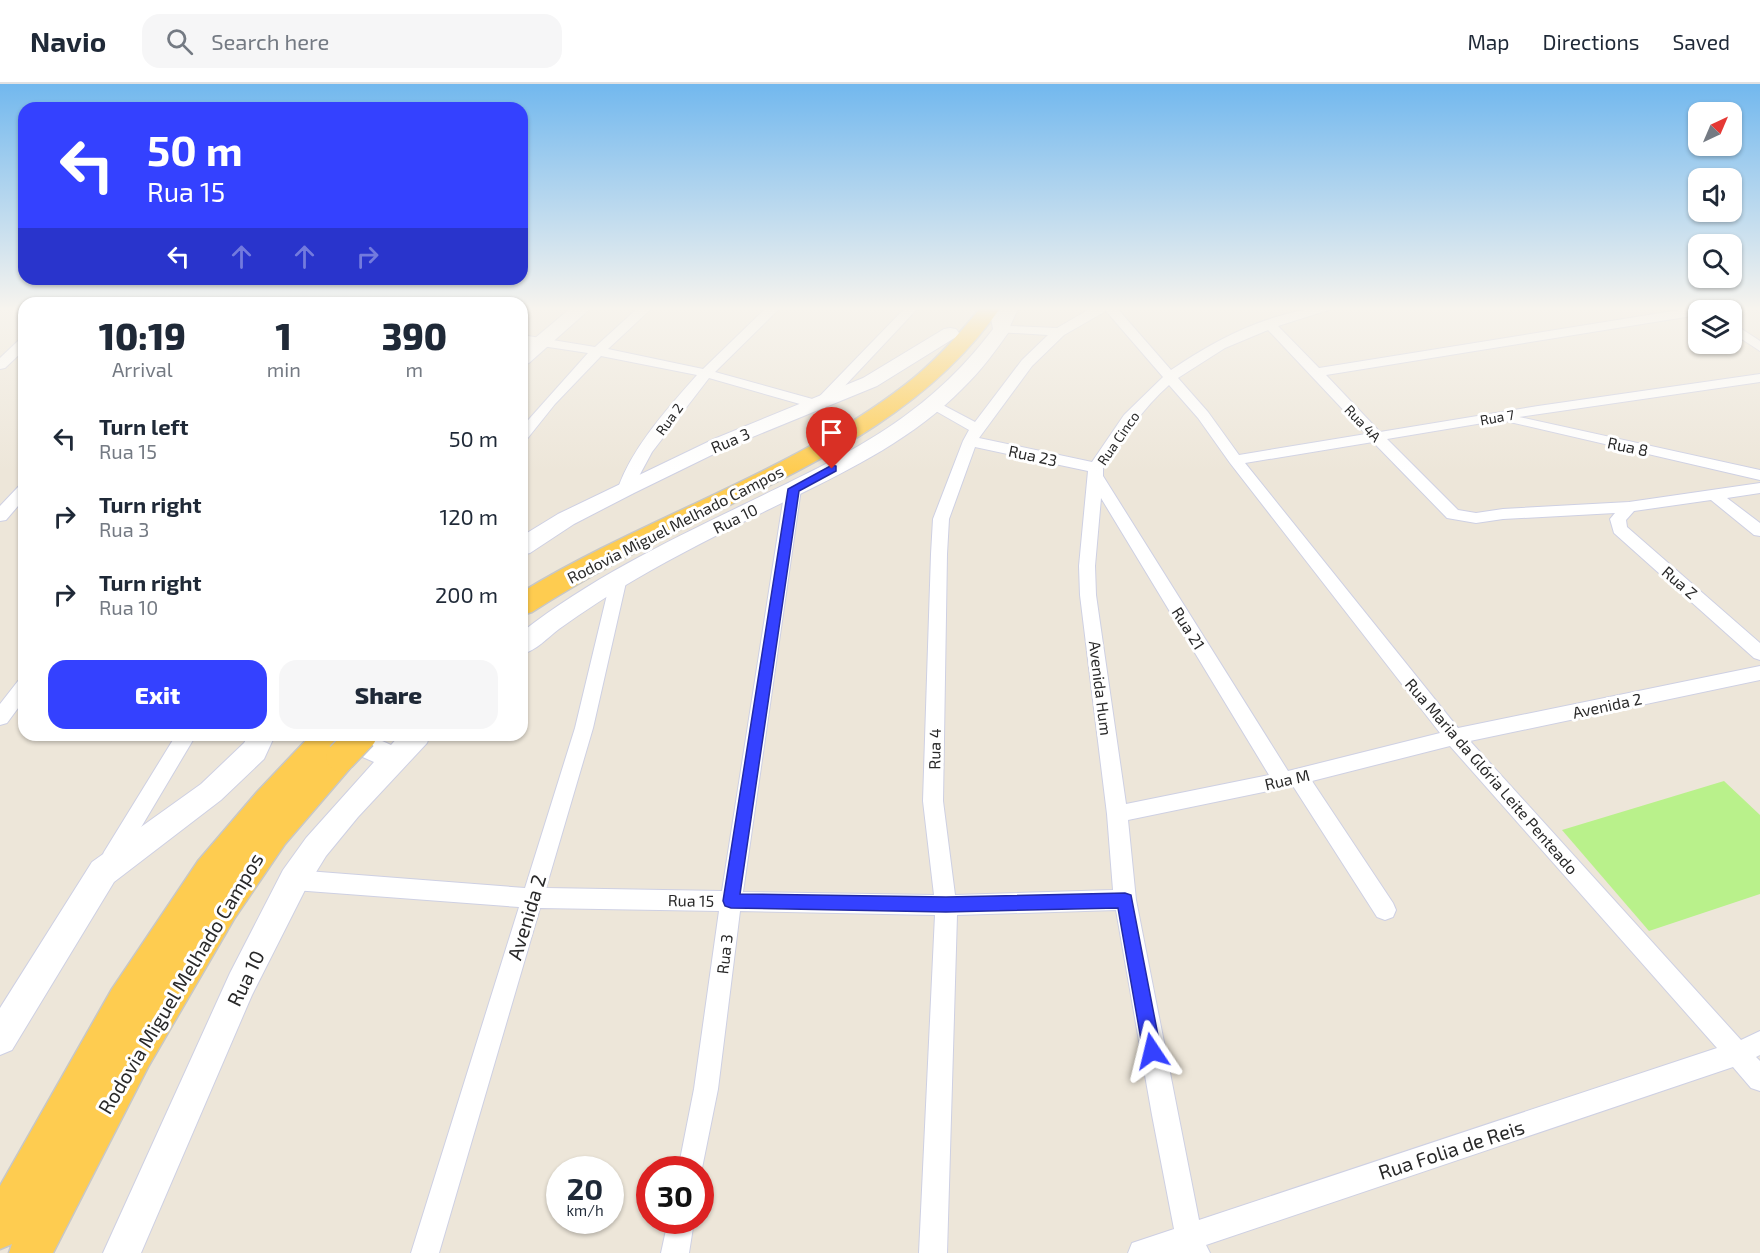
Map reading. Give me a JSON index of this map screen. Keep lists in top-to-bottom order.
{
  "streets": {
    "highway": ["Rodovia Miguel Melhado Campos"],
    "main road": ["Rua 3", "Rua 10"],
    "street": [
      "Rua 7",
      "Rua 2",
      "Rua 4A",
      "Rua Cinco",
      "Rua 8",
      "Rua 23",
      "Rua Z",
      "Rua 21",
      "Avenida Hum",
      "Avenida 2",
      "Rua 4",
      "Rua Maria da Glória Leite Penteado",
      "Rua M",
      "Rua 15",
      "Rua Folia de Reis"
    ]
  },
  "crossings": [
    ["Rua 7", "Rua 4A"],
    ["Rua 7", "Rua 8"],
    ["Rua 7", "Rua Maria da Glória Leite Penteado"],
    ["Rua 2", "Rua 3"],
    ["Rua 4A", "Rua Z"],
    ["Rua Cinco", "Rua 23"],
    ["Rua Cinco", "Rua 21"],
    ["Rua Cinco", "Avenida Hum"],
    ["Rua Cinco", "Rua Maria da Glória Leite Penteado"],
    ["Rua 3", "Rua 10"],
    ["Rua 3", "Rua 15"],
    ["Rua 23", "Rua 10"],
    ["Rua 23", "Rua 21"],
    ["Rua 23", "Avenida Hum"],
    ["Rua 23", "Rua 4"],
    ["Rua 10", "Avenida 2"],
    ["Rua 10", "Rua 15"],
    ["Rua 21", "Avenida Hum"],
    ["Rua 21", "Rua M"],
    ["Avenida Hum", "Rua M"],
    ["Avenida Hum", "Rua 15"],
    ["Avenida Hum", "Rua Folia de Reis"],
    ["Avenida 2", "Rua Maria da Glória Leite Penteado"],
    ["Avenida 2", "Rua M"],
    ["Avenida 2", "Rua 15"],
    ["Rua 4", "Rua 15"],
    ["Rua Maria da Glória Leite Penteado", "Rua M"],
    ["Rua Maria da Glória Leite Penteado", "Rua Folia de Reis"]
  ],
  "north": "top right",
  "page": {
    "header": "Navio",
    "search": "Search here",
    "nav": ["Map", "Directions", "Saved"],
    "turn": ["50 m", "Rua 15"],
    "eta": [
      "10:19",
      "Arrival",
      "1",
      "min",
      "390",
      "m"
    ],
    "list": [
      {
        "name": "Turn left",
        "note": "Rua 15",
        "value": "50 m"
      },
      {
        "name": "Turn right",
        "note": "Rua 3",
        "value": "120 m"
      },
      {
        "name": "Turn right",
        "note": "Rua 10",
        "value": "200 m"
      }
    ],
    "buttons": ["Exit", "Share"],
    "speed": "20 km/h",
    "limit": "30"
  }
}
